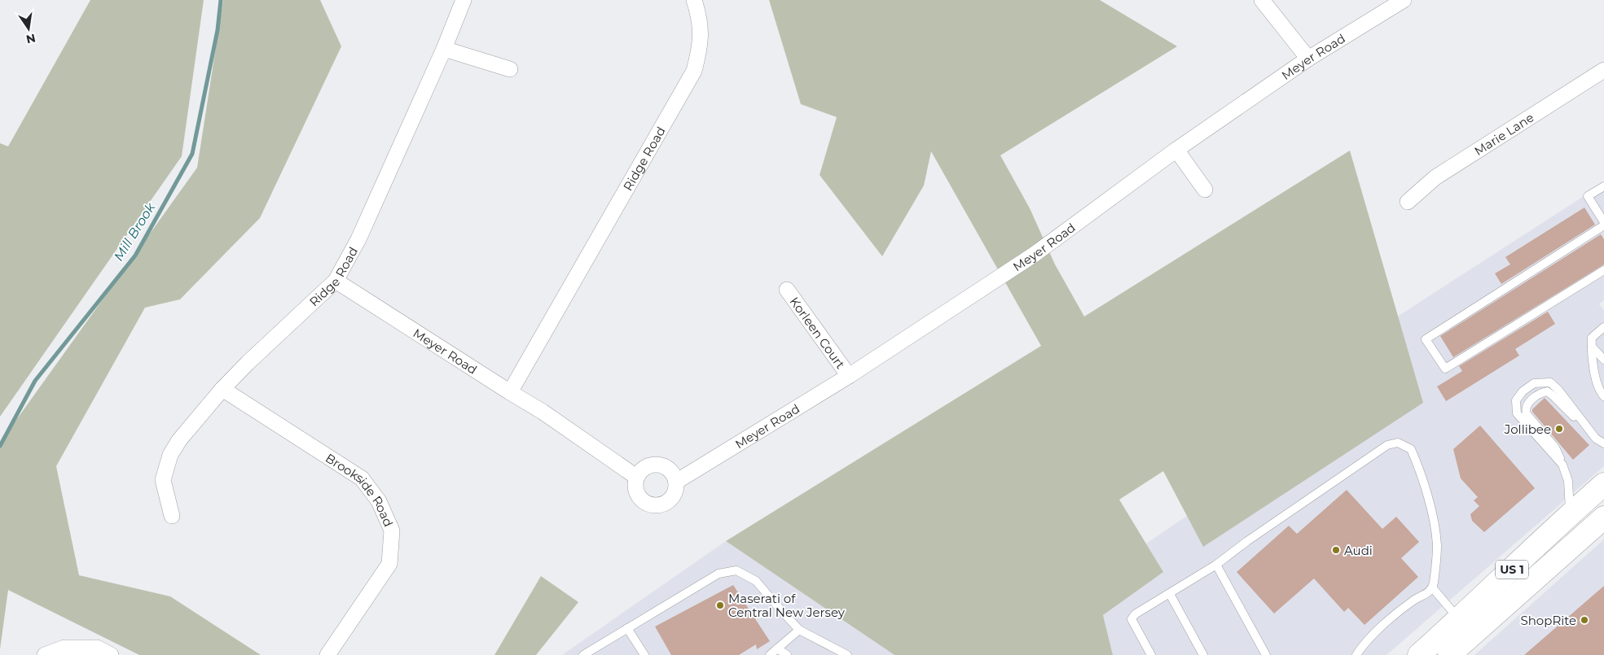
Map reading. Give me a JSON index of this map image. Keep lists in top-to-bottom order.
{
  "streets": {
    "highway": ["US 1"],
    "street": [
      "Meyer Road",
      "Marie Lane",
      "Ridge Road",
      "Korleen Court",
      "Brookside Road"
    ]
  },
  "crossings": [
    ["Meyer Road", "Ridge Road"],
    ["Meyer Road", "Korleen Court"],
    ["Ridge Road", "Brookside Road"]
  ],
  "water": ["Mill Brook"],
  "places": [
    "Jollibee",
    "Audi",
    "Maserati of Central New Jersey",
    "ShopRite"
  ],
  "north": "bottom"
}
